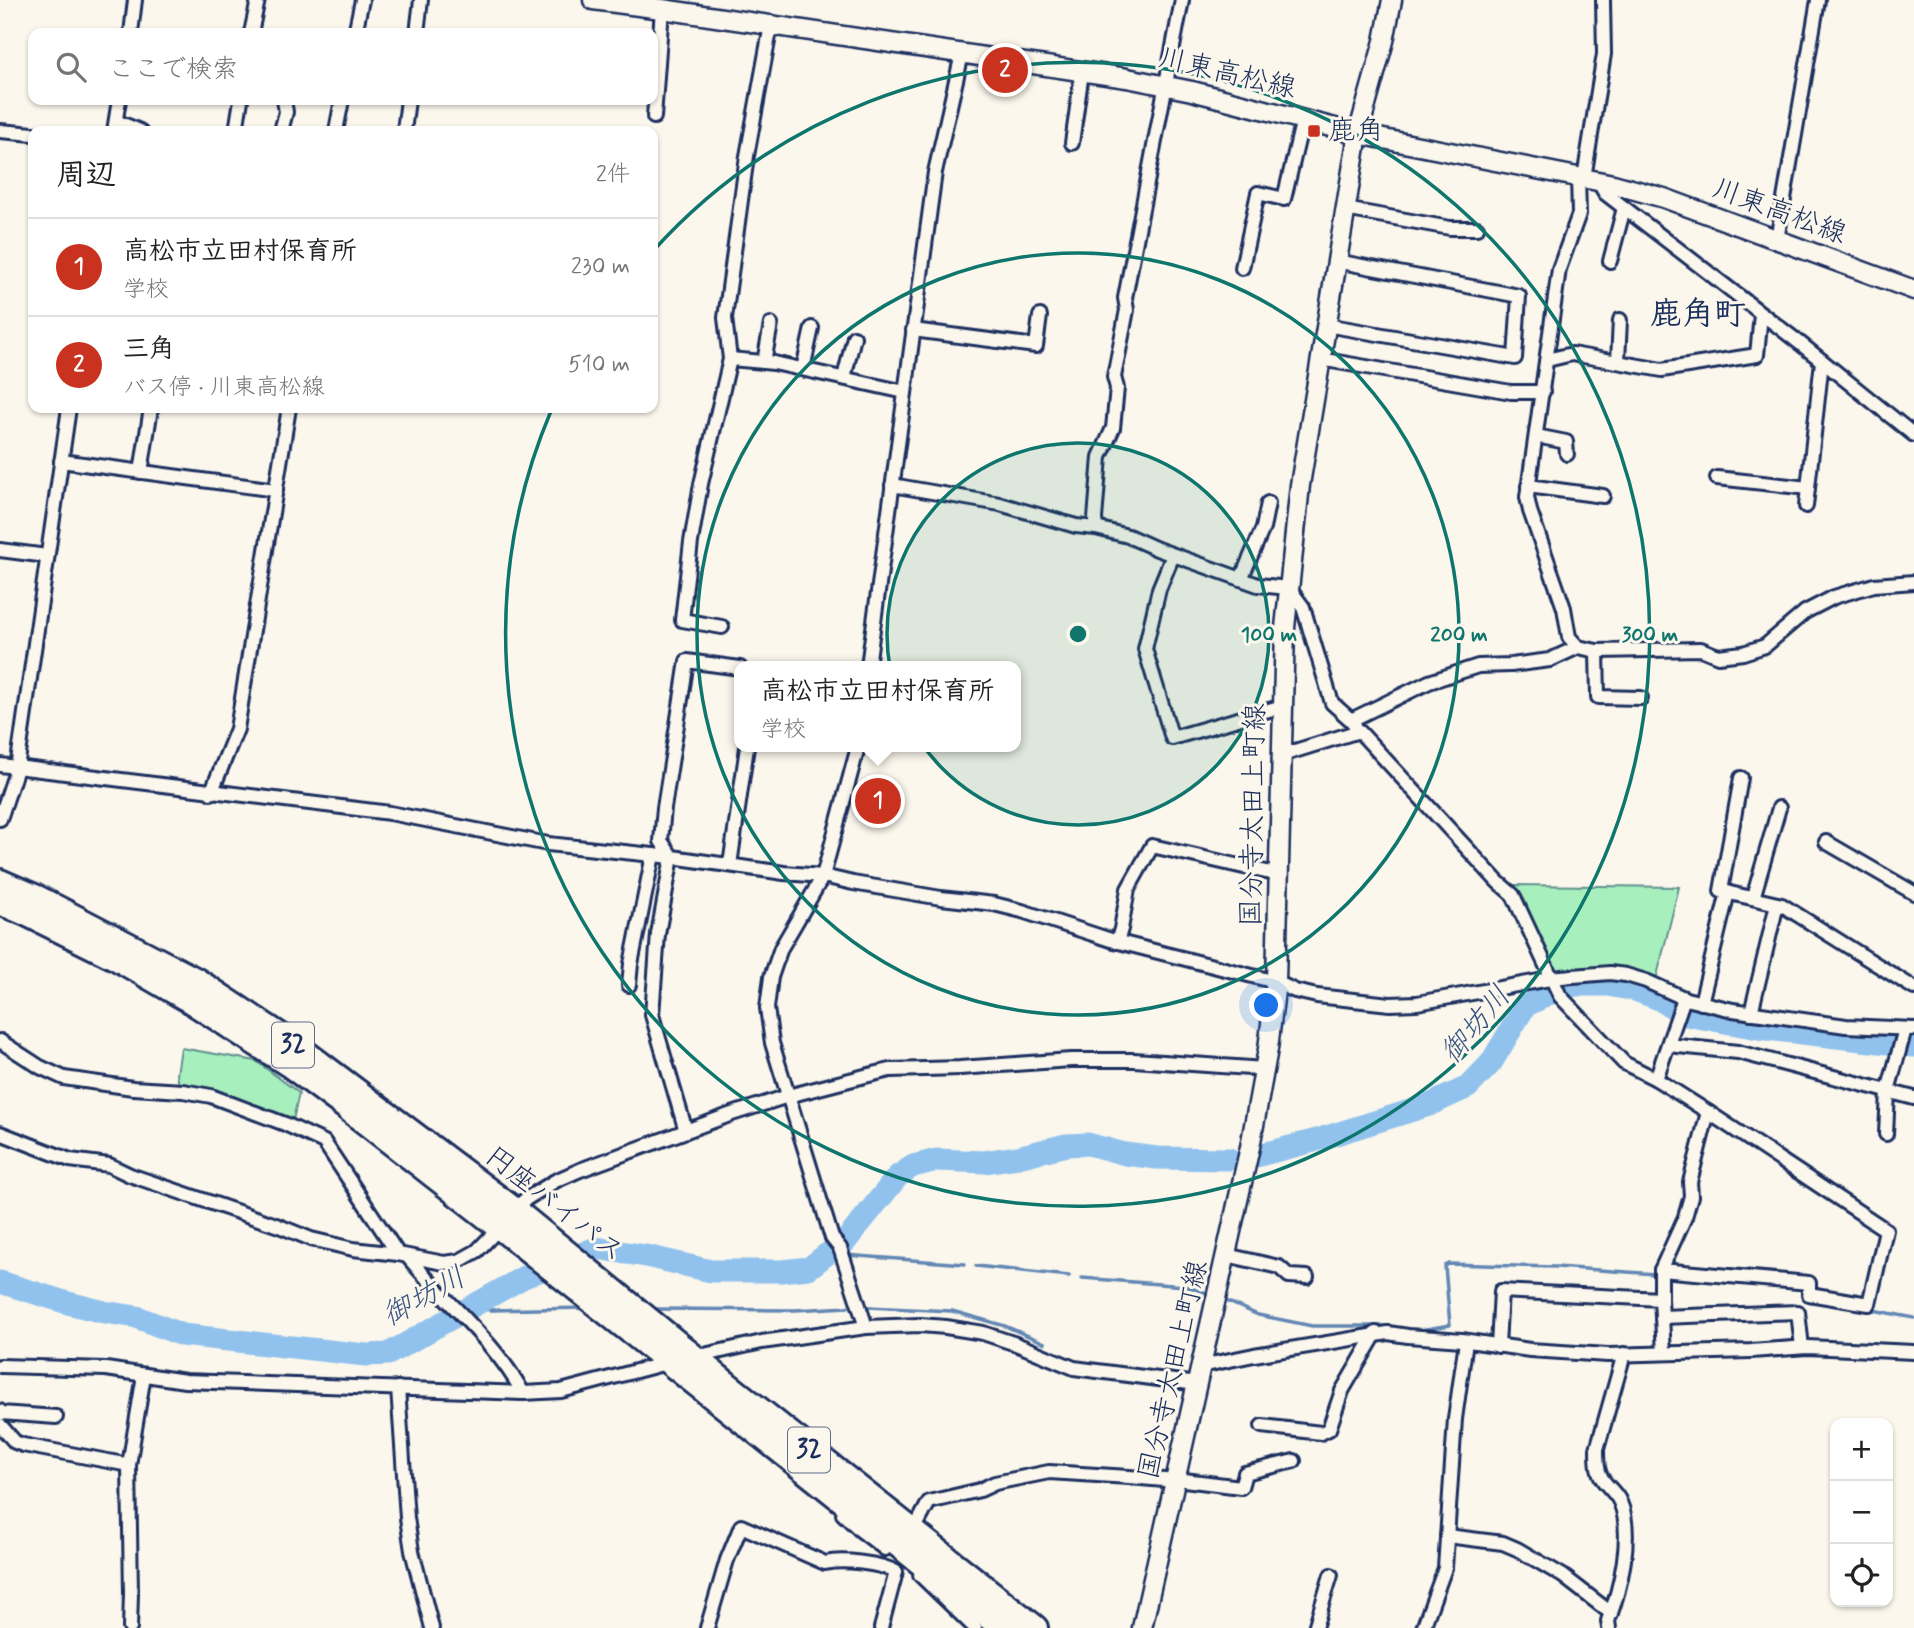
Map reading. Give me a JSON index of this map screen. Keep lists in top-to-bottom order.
{
  "streets": {
    "highway": ["32", "円座バイパス"],
    "main road": ["川東高松線", "国分寺太田上町線"]
  },
  "crossings": [
    ["川東高松線", "国分寺太田上町線"]
  ],
  "districts": ["鹿角町"],
  "water": ["御坊川"],
  "places": {
    "transit": ["鹿角"]
  },
  "page": {
    "search": "ここで検索",
    "pins": ["2", "1"],
    "heading": ["周辺", "2件"],
    "list": [
      {
        "mark": "1",
        "name": "高松市立田村保育所",
        "note": "学校",
        "value": "230 m"
      },
      {
        "mark": "2",
        "name": "三角",
        "note": "バス停 · 川東高松線",
        "value": "510 m"
      }
    ],
    "popup": ["高松市立田村保育所", "学校"],
    "map_buttons": ["+", "−"]
  },
  "rings": ["100 m", "200 m", "300 m"]
}
